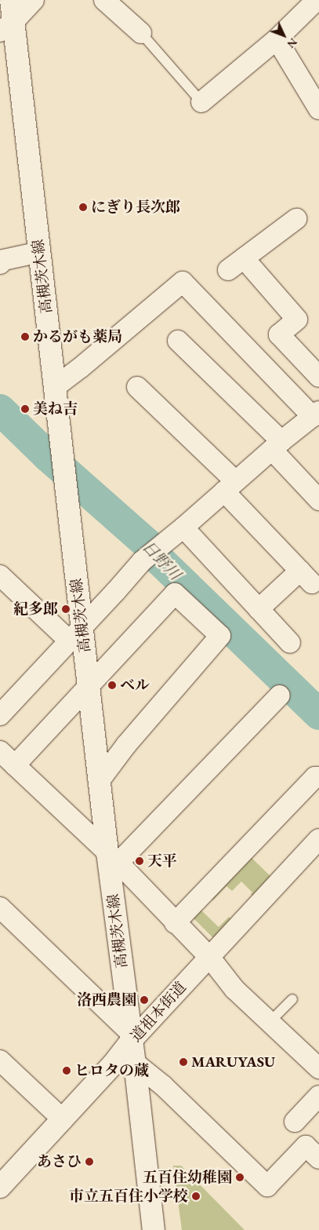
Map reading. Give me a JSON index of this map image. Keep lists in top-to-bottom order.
{
  "streets": {
    "main road": ["高槻茨木線", "道祖本街道"]
  },
  "crossings": [
    ["高槻茨木線", "道祖本街道"]
  ],
  "water": ["日野川"],
  "places": [
    "にぎり長次郎",
    "かるがも薬局",
    "美ね吉",
    "紀多郎",
    "ベル",
    "天平",
    "洛西農園",
    "MARUYASU",
    "ヒロタの蔵",
    "あさひ",
    "五百住幼稚園",
    "市立五百住小学校"
  ],
  "north": "bottom right"
}
